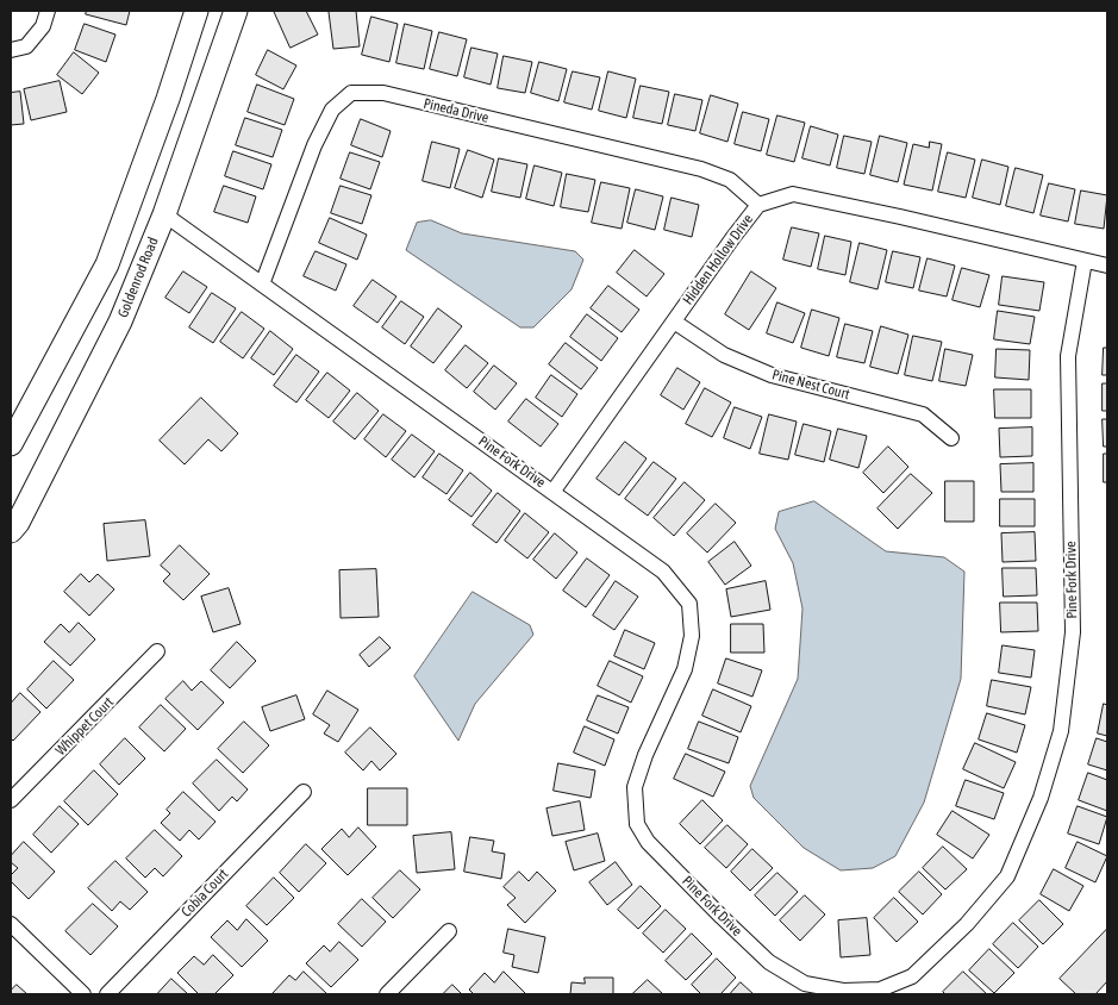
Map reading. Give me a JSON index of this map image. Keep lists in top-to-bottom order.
{
  "streets": {
    "main road": ["Goldenrod Road"],
    "street": [
      "Pineda Drive",
      "Hidden Hollow Drive",
      "Pine Nest Court",
      "Pine Fork Drive",
      "Whippet Court",
      "Cobia Court"
    ]
  },
  "crossings": [
    ["Pineda Drive", "Hidden Hollow Drive"],
    ["Pineda Drive", "Pine Fork Drive"],
    ["Hidden Hollow Drive", "Pine Nest Court"],
    ["Hidden Hollow Drive", "Pine Fork Drive"],
    ["Goldenrod Road", "Pine Fork Drive"]
  ]
}
